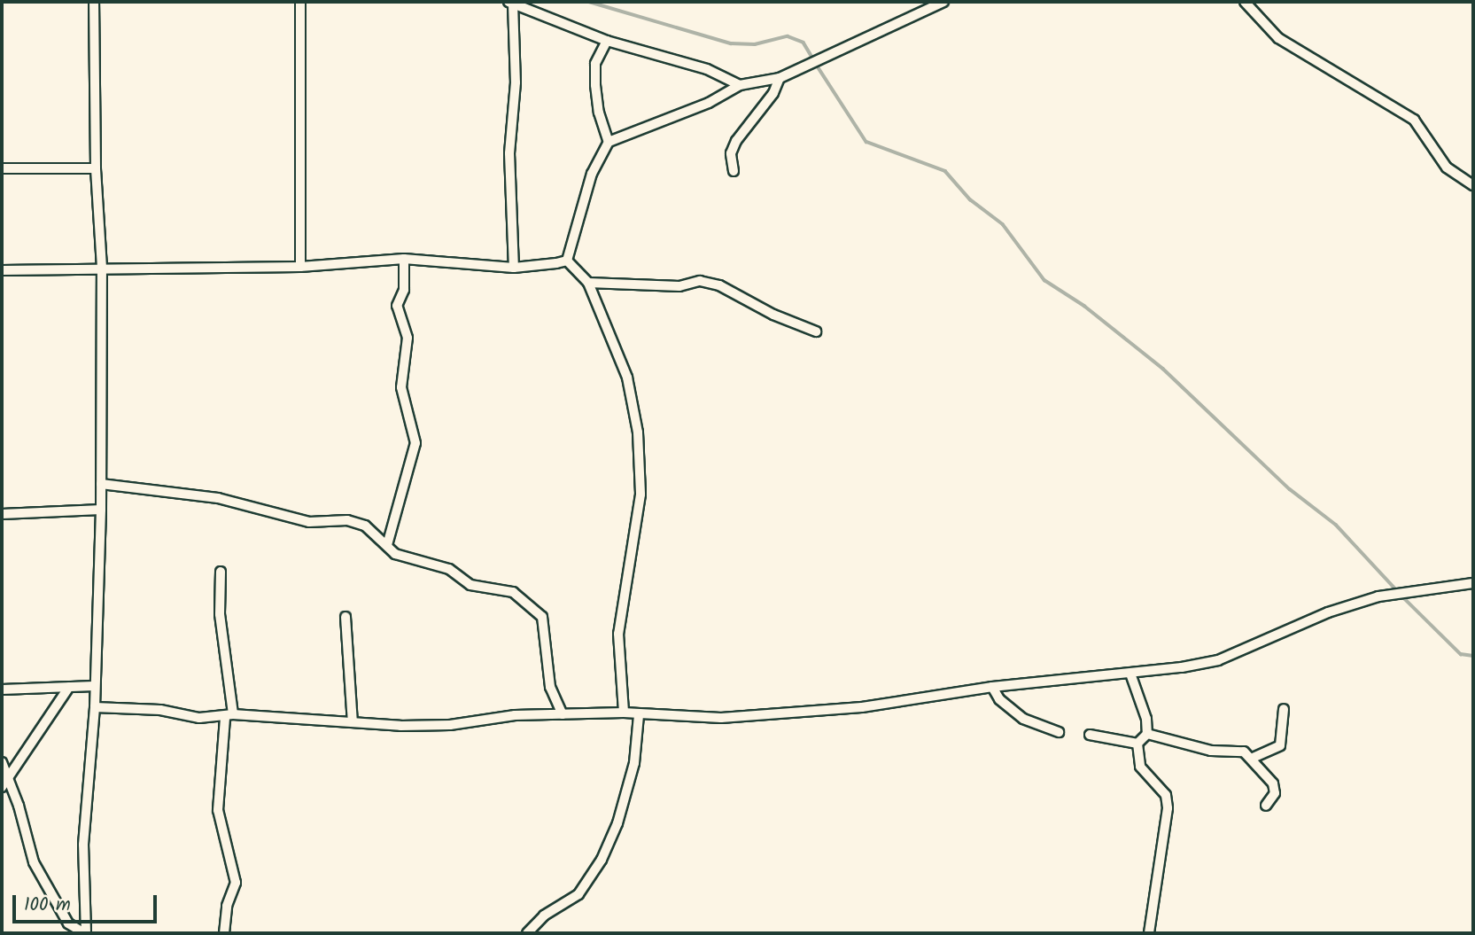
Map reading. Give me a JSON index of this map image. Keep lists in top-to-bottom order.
{
  "scale_bar": "100 m"
}
